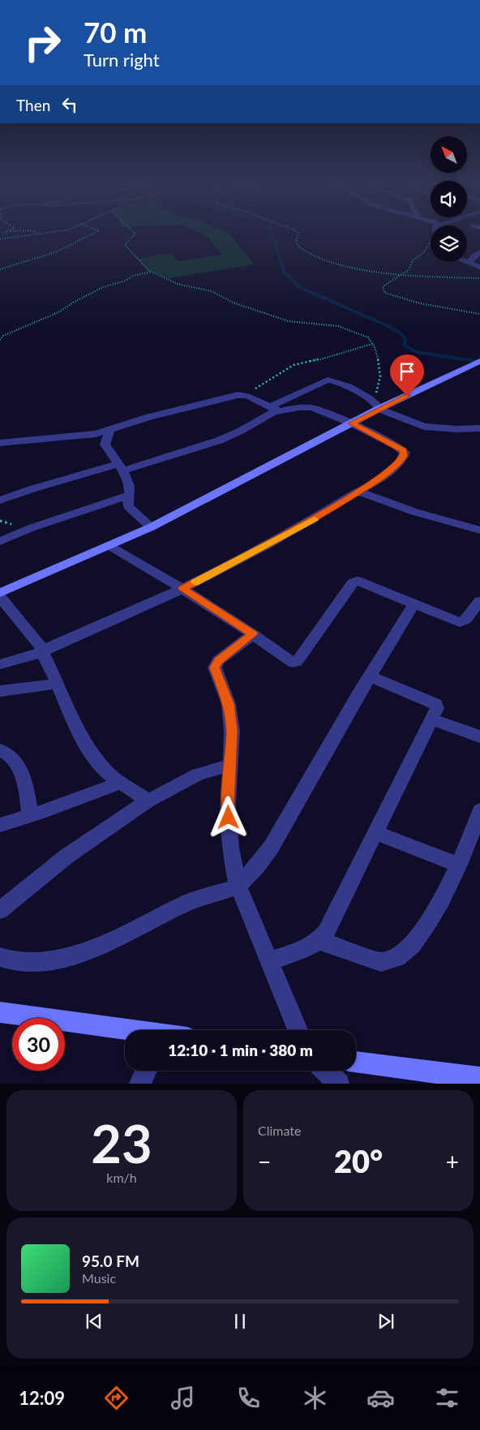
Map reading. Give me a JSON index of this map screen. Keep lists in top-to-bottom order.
{
  "north": "top left",
  "page": {
    "turn": ["70 m", "Turn right"],
    "then": "Then",
    "limit": "30",
    "trip": "12:10 · 1 min · 380 m",
    "tile": [
      ["23", "km/h"],
      "Climate"
    ],
    "heat": ["−", "20°", "+"],
    "song": ["95.0 FM", "Music"],
    "tabs": "12:09"
  }
}
